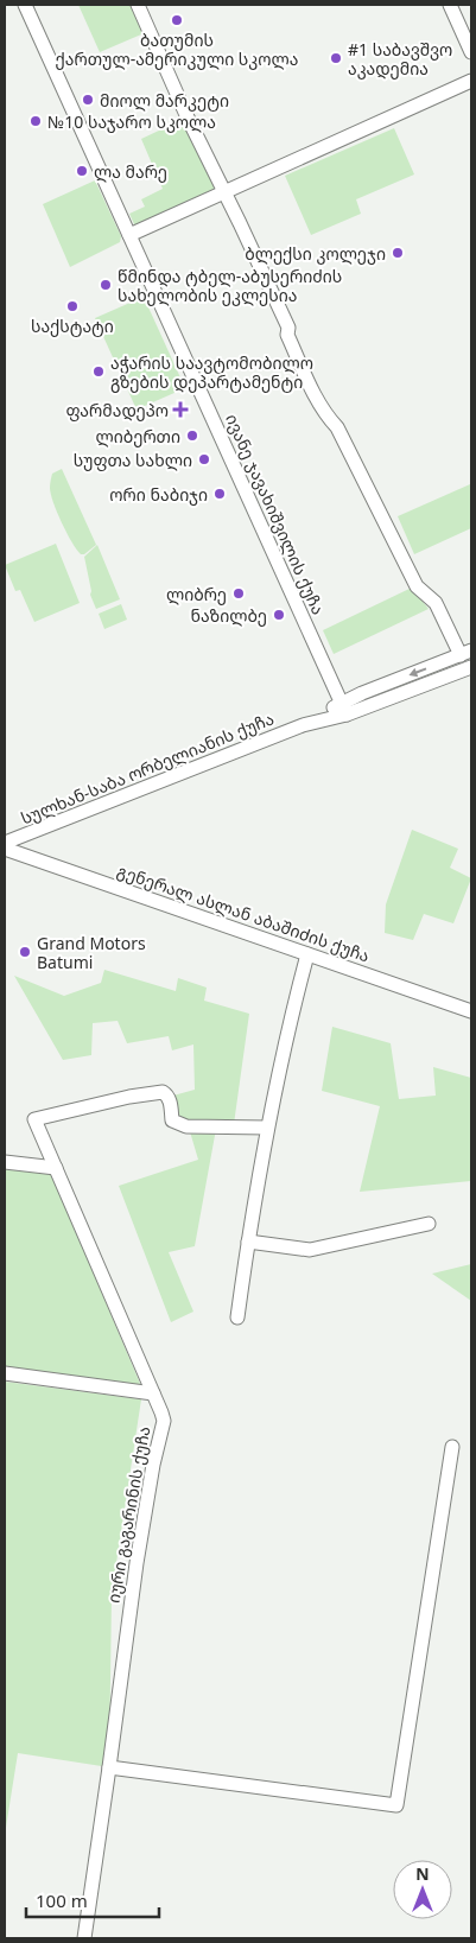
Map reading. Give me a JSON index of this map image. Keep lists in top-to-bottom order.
{
  "streets": {
    "street": [
      "ივანე ჯავახიშვილის ქუჩა",
      "სულხან-საბა ორბელიანის ქუჩა",
      "გენერალ ასლან აბაშიძის ქუჩა",
      "იური გაგარინის ქუჩა"
    ]
  },
  "crossings": [
    ["ივანე ჯავახიშვილის ქუჩა", "სულხან-საბა ორბელიანის ქუჩა"]
  ],
  "places": {
    "other": [
      "ბათუმის ქართულ-ამერიკული სკოლა",
      "#1 საბავშვო აკადემია",
      "მიოლ მარკეტი",
      "№10 საჯარო სკოლა",
      "ლა მარე",
      "ბლექსი კოლეჯი",
      "წმინდა ტბელ-აბუსერიძის სახელობის ეკლესია",
      "საქსტატი",
      "აჭარის საავტომობილო გზების დეპარტამენტი",
      "ლიბერთი",
      "სუფთა სახლი",
      "ორი ნაბიჯი",
      "ლიბრე",
      "ნაზილბე",
      "Grand Motors Batumi"
    ],
    "health": ["ფარმადეპო"]
  },
  "scale_bar": "100 m",
  "north": "top"
}
